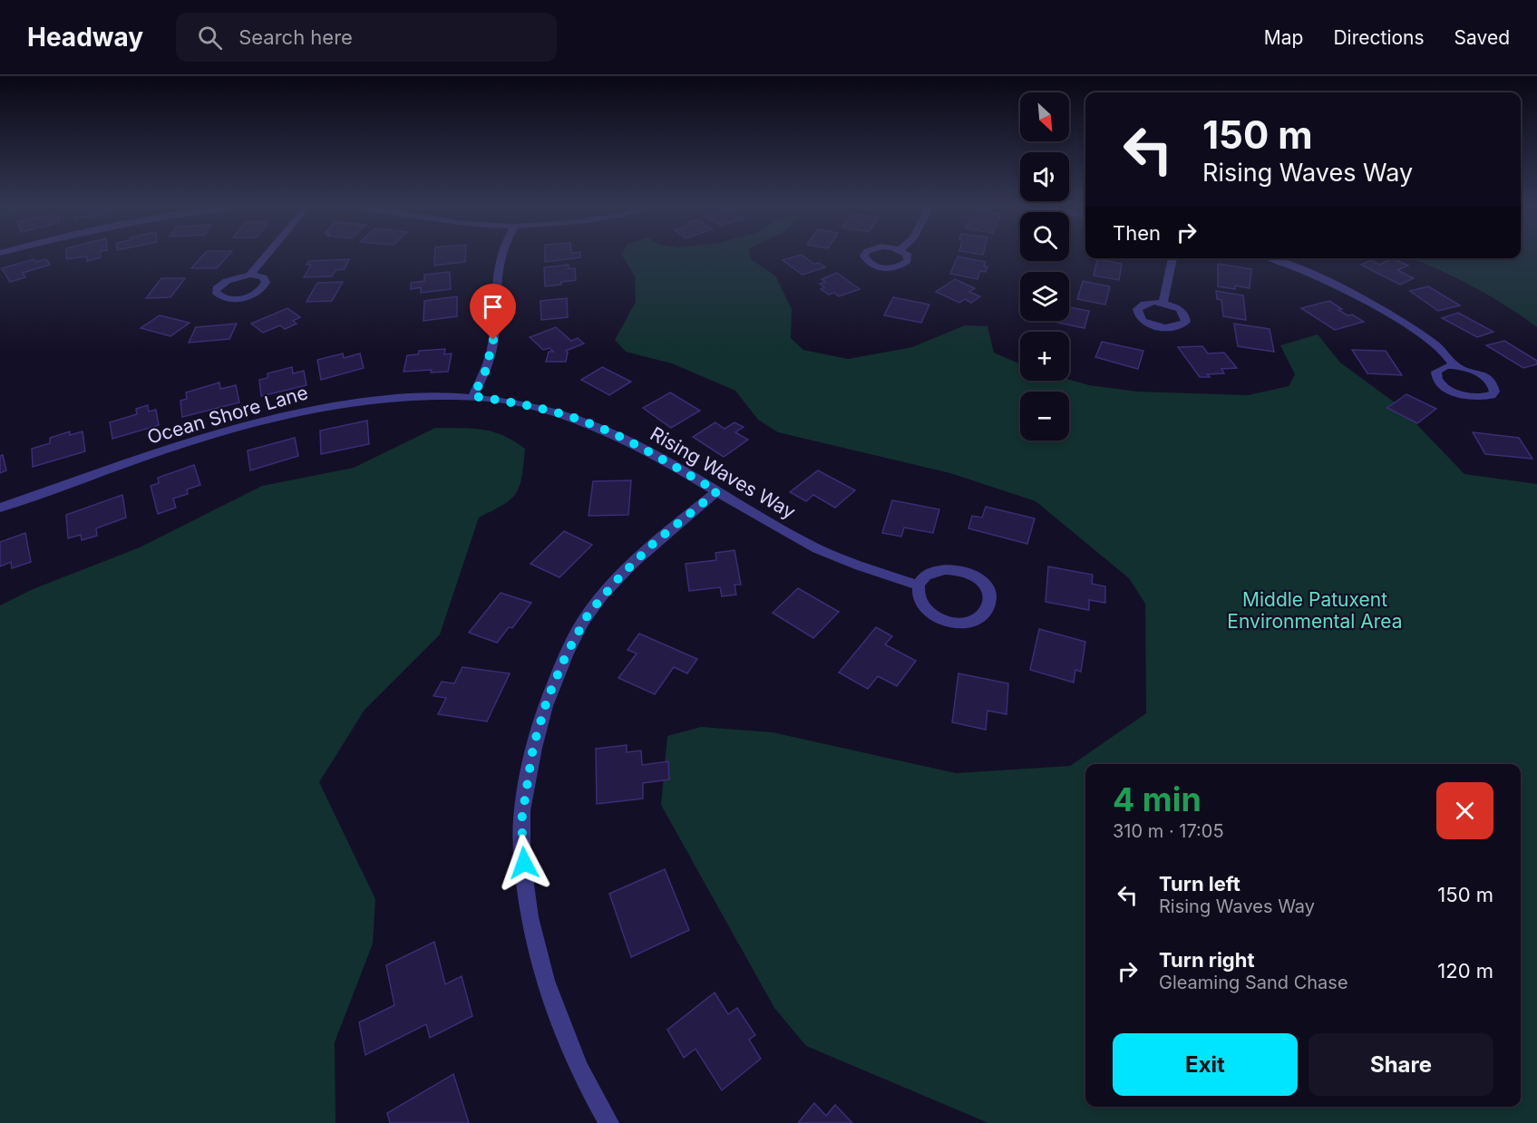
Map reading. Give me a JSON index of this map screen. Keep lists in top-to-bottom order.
{
  "streets": {
    "street": ["Ocean Shore Lane", "Rising Waves Way"]
  },
  "crossings": [
    ["Ocean Shore Lane", "Rising Waves Way"]
  ],
  "parks": ["Middle Patuxent Environmental Area"],
  "north": "bottom right",
  "page": {
    "header": "Headway",
    "search": "Search here",
    "nav": ["Map", "Directions", "Saved"],
    "map_buttons": ["+", "−"],
    "turn": ["150 m", "Rising Waves Way"],
    "then": "Then",
    "heading": ["4 min", "310 m · 17:05"],
    "list": [
      {
        "name": "Turn left",
        "note": "Rising Waves Way",
        "value": "150 m"
      },
      {
        "name": "Turn right",
        "note": "Gleaming Sand Chase",
        "value": "120 m"
      }
    ],
    "buttons": ["Exit", "Share"]
  }
}
